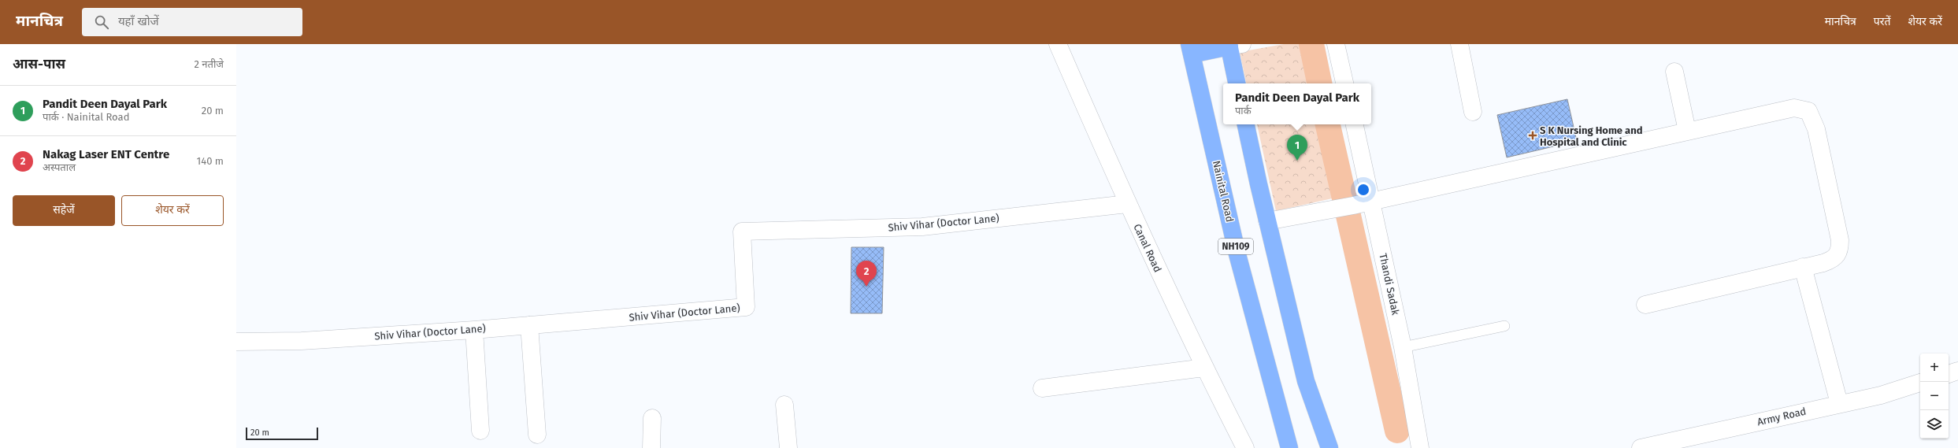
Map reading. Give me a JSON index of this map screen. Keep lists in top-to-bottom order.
{
  "streets": {
    "highway": ["Nainital Road", "NH109"],
    "street": [
      "Shiv Vihar (Doctor Lane)",
      "Canal Road",
      "Thandi Sadak",
      "Army Road"
    ]
  },
  "crossings": [
    ["Shiv Vihar (Doctor Lane)", "Canal Road"]
  ],
  "places": {
    "health": ["S K Nursing Home and Hospital and Clinic"]
  },
  "scale_bar": "20 m",
  "page": {
    "header": "मानचित्र",
    "search": "यहाँ खोजें",
    "nav": ["मानचित्र", "परतें", "शेयर करें"],
    "heading": ["आस-पास", "2 नतीजे"],
    "popup": ["Pandit Deen Dayal Park", "पार्क"],
    "list": [
      {
        "mark": "1",
        "name": "Pandit Deen Dayal Park",
        "note": "पार्क · Nainital Road",
        "value": "20 m"
      },
      {
        "mark": "2",
        "name": "Nakag Laser ENT Centre",
        "note": "अस्पताल",
        "value": "140 m"
      }
    ],
    "pins": ["1", "2"],
    "buttons": ["सहेजें", "शेयर करें"],
    "map_buttons": ["+", "−"],
    "scale": "20 m"
  }
}
